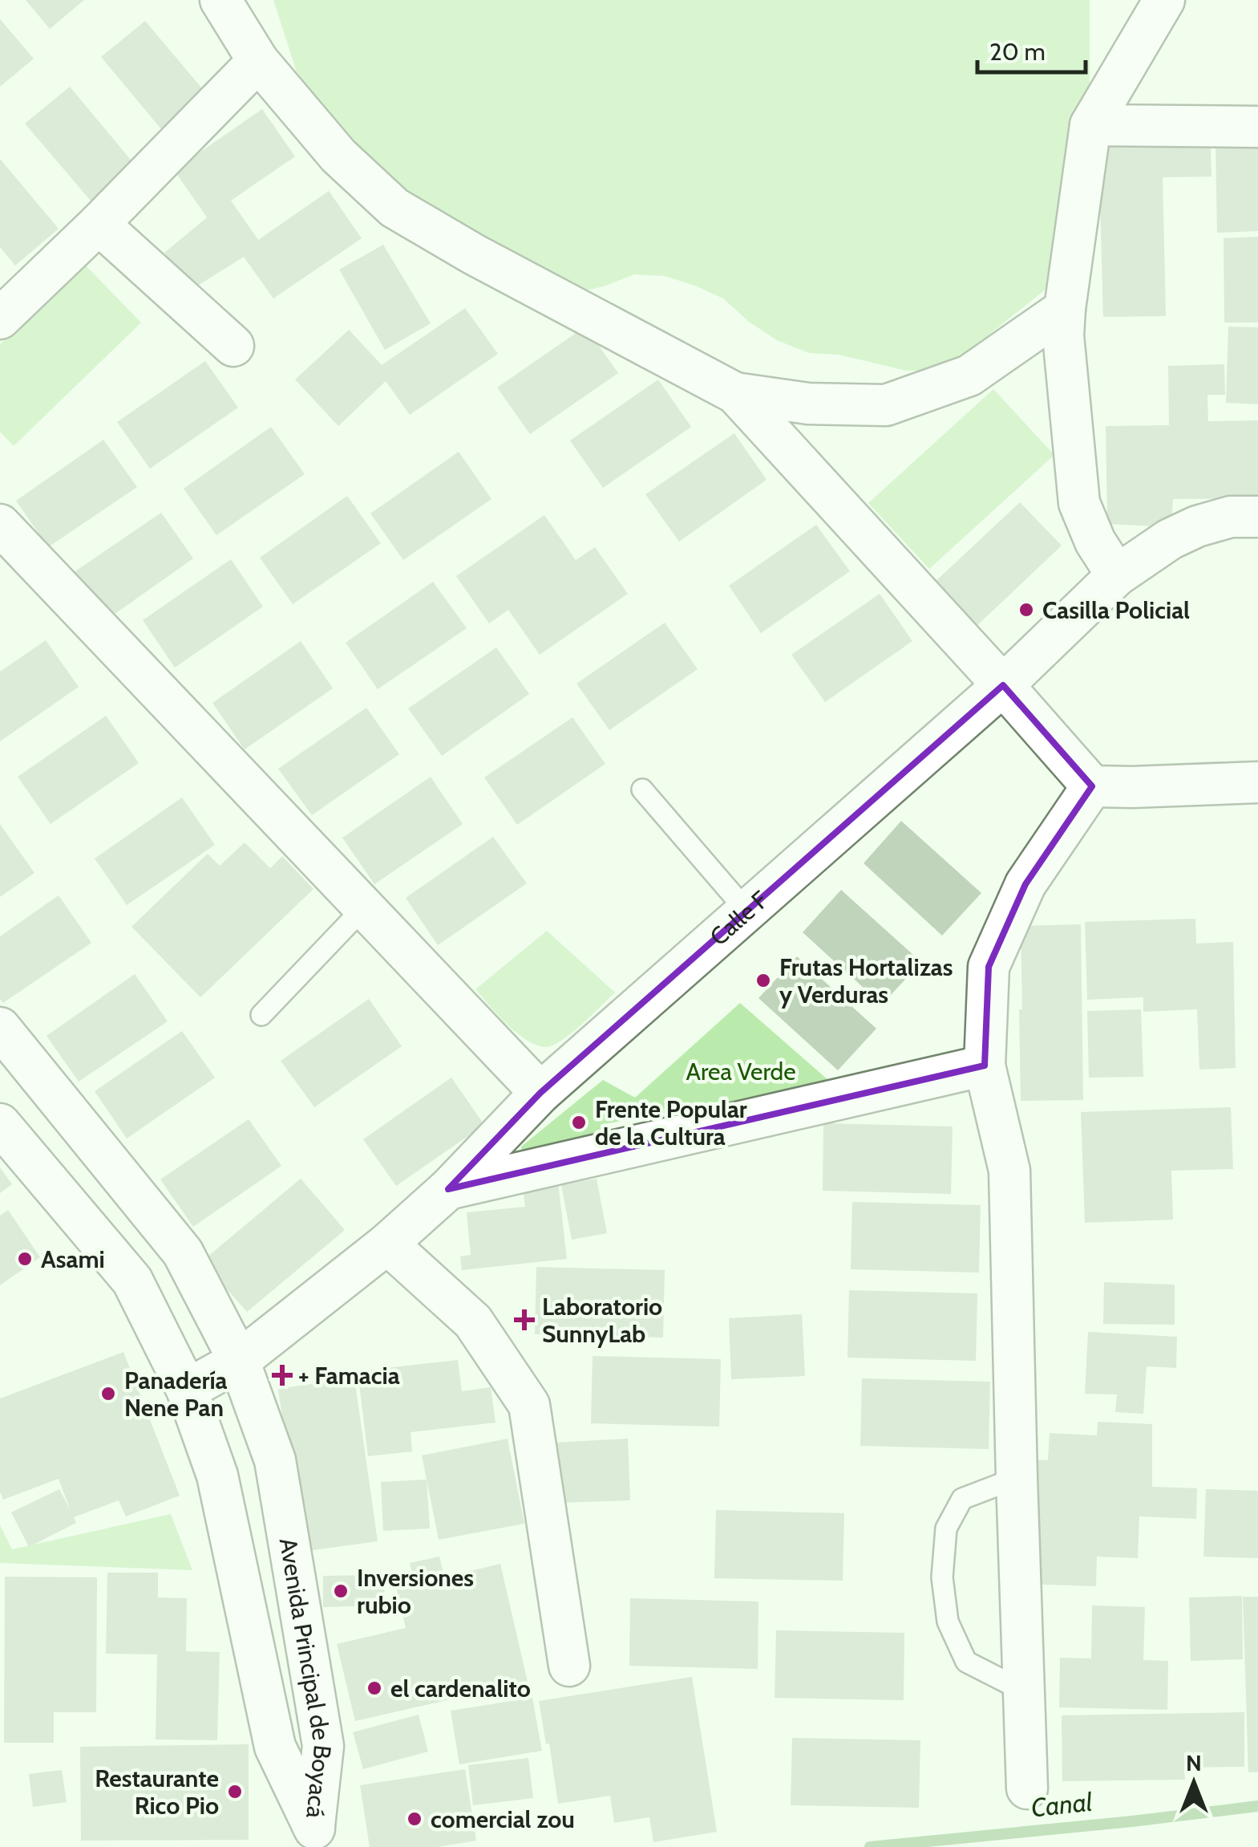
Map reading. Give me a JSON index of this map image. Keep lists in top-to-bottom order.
{
  "streets": {
    "street": ["Calle F", "Avenida Principal de Boyacá"]
  },
  "crossings": [
    ["Calle F", "Avenida Principal de Boyacá"]
  ],
  "water": ["Canal"],
  "parks": ["Area Verde"],
  "places": {
    "other": [
      "Casilla Policial",
      "Frutas Hortalizas y Verduras",
      "Frente Popular de la Cultura",
      "Asami",
      "Panadería Nene Pan",
      "Inversiones rubio",
      "el cardenalito",
      "Restaurante Rico Pio",
      "comercial zou"
    ],
    "health": ["Laboratorio SunnyLab", "+ Famacia"]
  },
  "scale_bar": "20 m",
  "north": "top"
}
